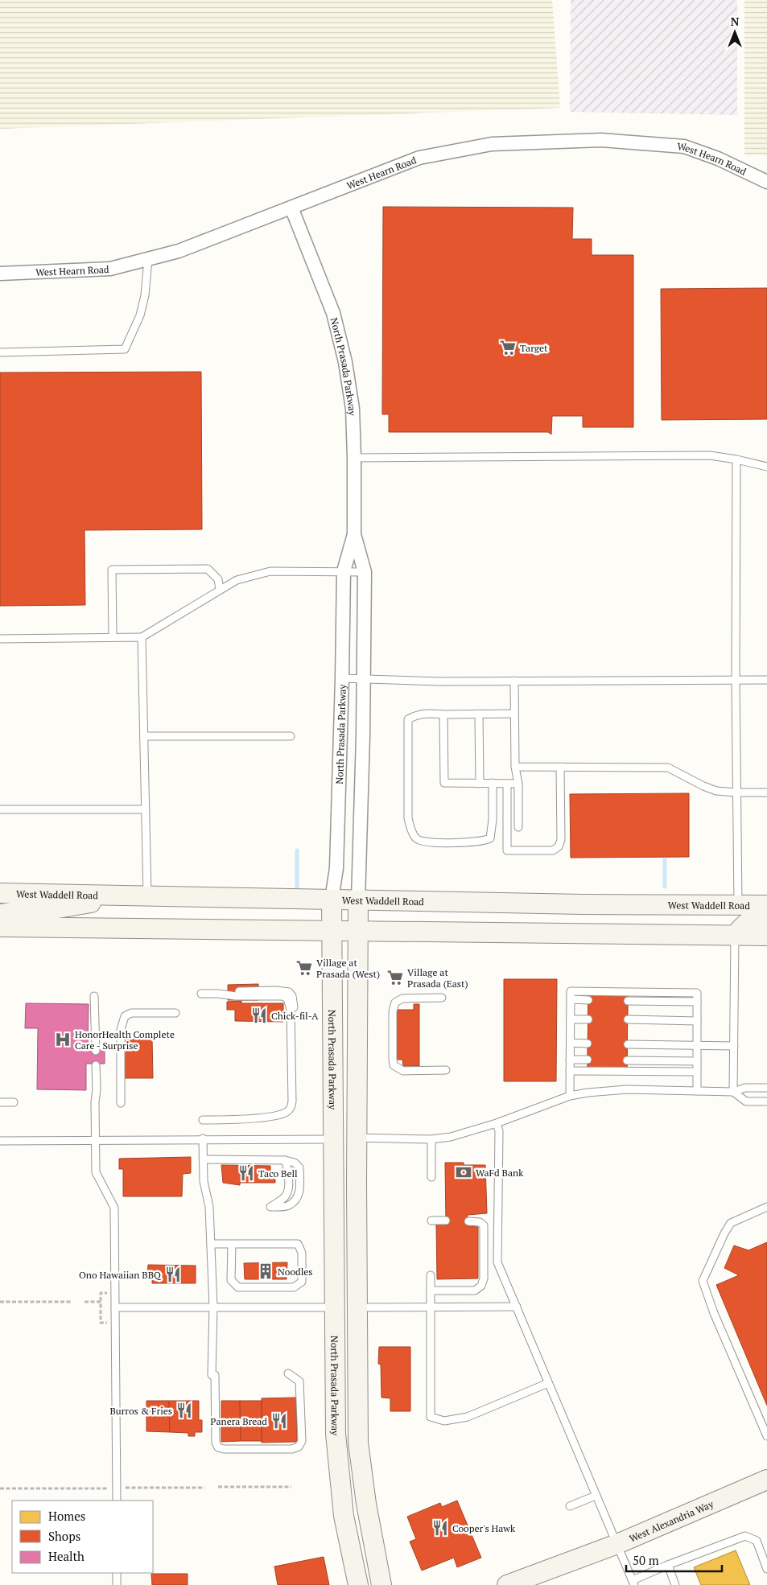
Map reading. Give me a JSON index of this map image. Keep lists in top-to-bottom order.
{
  "streets": {
    "street": [
      "West Hearn Road",
      "North Prasada Parkway",
      "West Waddell Road",
      "West Alexandria Way"
    ]
  },
  "crossings": [
    ["West Hearn Road", "North Prasada Parkway"],
    ["North Prasada Parkway", "West Waddell Road"]
  ],
  "places": {
    "supermarket": ["Target", "Village at Prasada (West)", "Village at Prasada (East)"],
    "restaurant": [
      "Chick-fil-A",
      "Taco Bell",
      "Ono Hawaiian BBQ",
      "Burros & Fries",
      "Panera Bread",
      "Cooper's Hawk"
    ],
    "hospital": ["HonorHealth Complete Care - Surprise"],
    "bank": ["WaFd Bank"],
    "building": ["Noodles"]
  },
  "legend": ["Homes", "Shops", "Health"],
  "scale_bar": "50 m",
  "north": "top"
}
